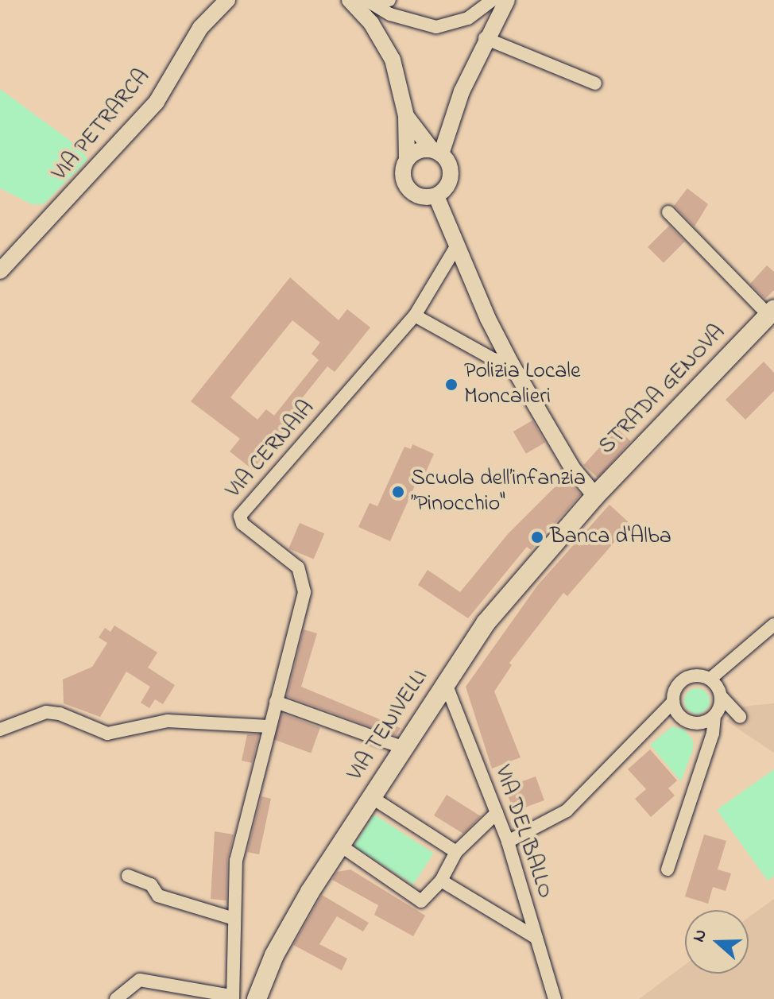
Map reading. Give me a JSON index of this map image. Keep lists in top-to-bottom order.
{
  "streets": {
    "main road": ["STRADA GENOVA", "VIA TENIVELLI"],
    "street": ["VIA PETRARCA", "VIA CERNAIA", "VIA DEL BALLO"]
  },
  "crossings": [
    ["STRADA GENOVA", "VIA TENIVELLI"],
    ["VIA TENIVELLI", "VIA DEL BALLO"]
  ],
  "places": ["Polizia Locale Moncalieri", "Scuola dell’infanzia ”Pinocchio\"", "Banca d'Alba"],
  "north": "left"
}
